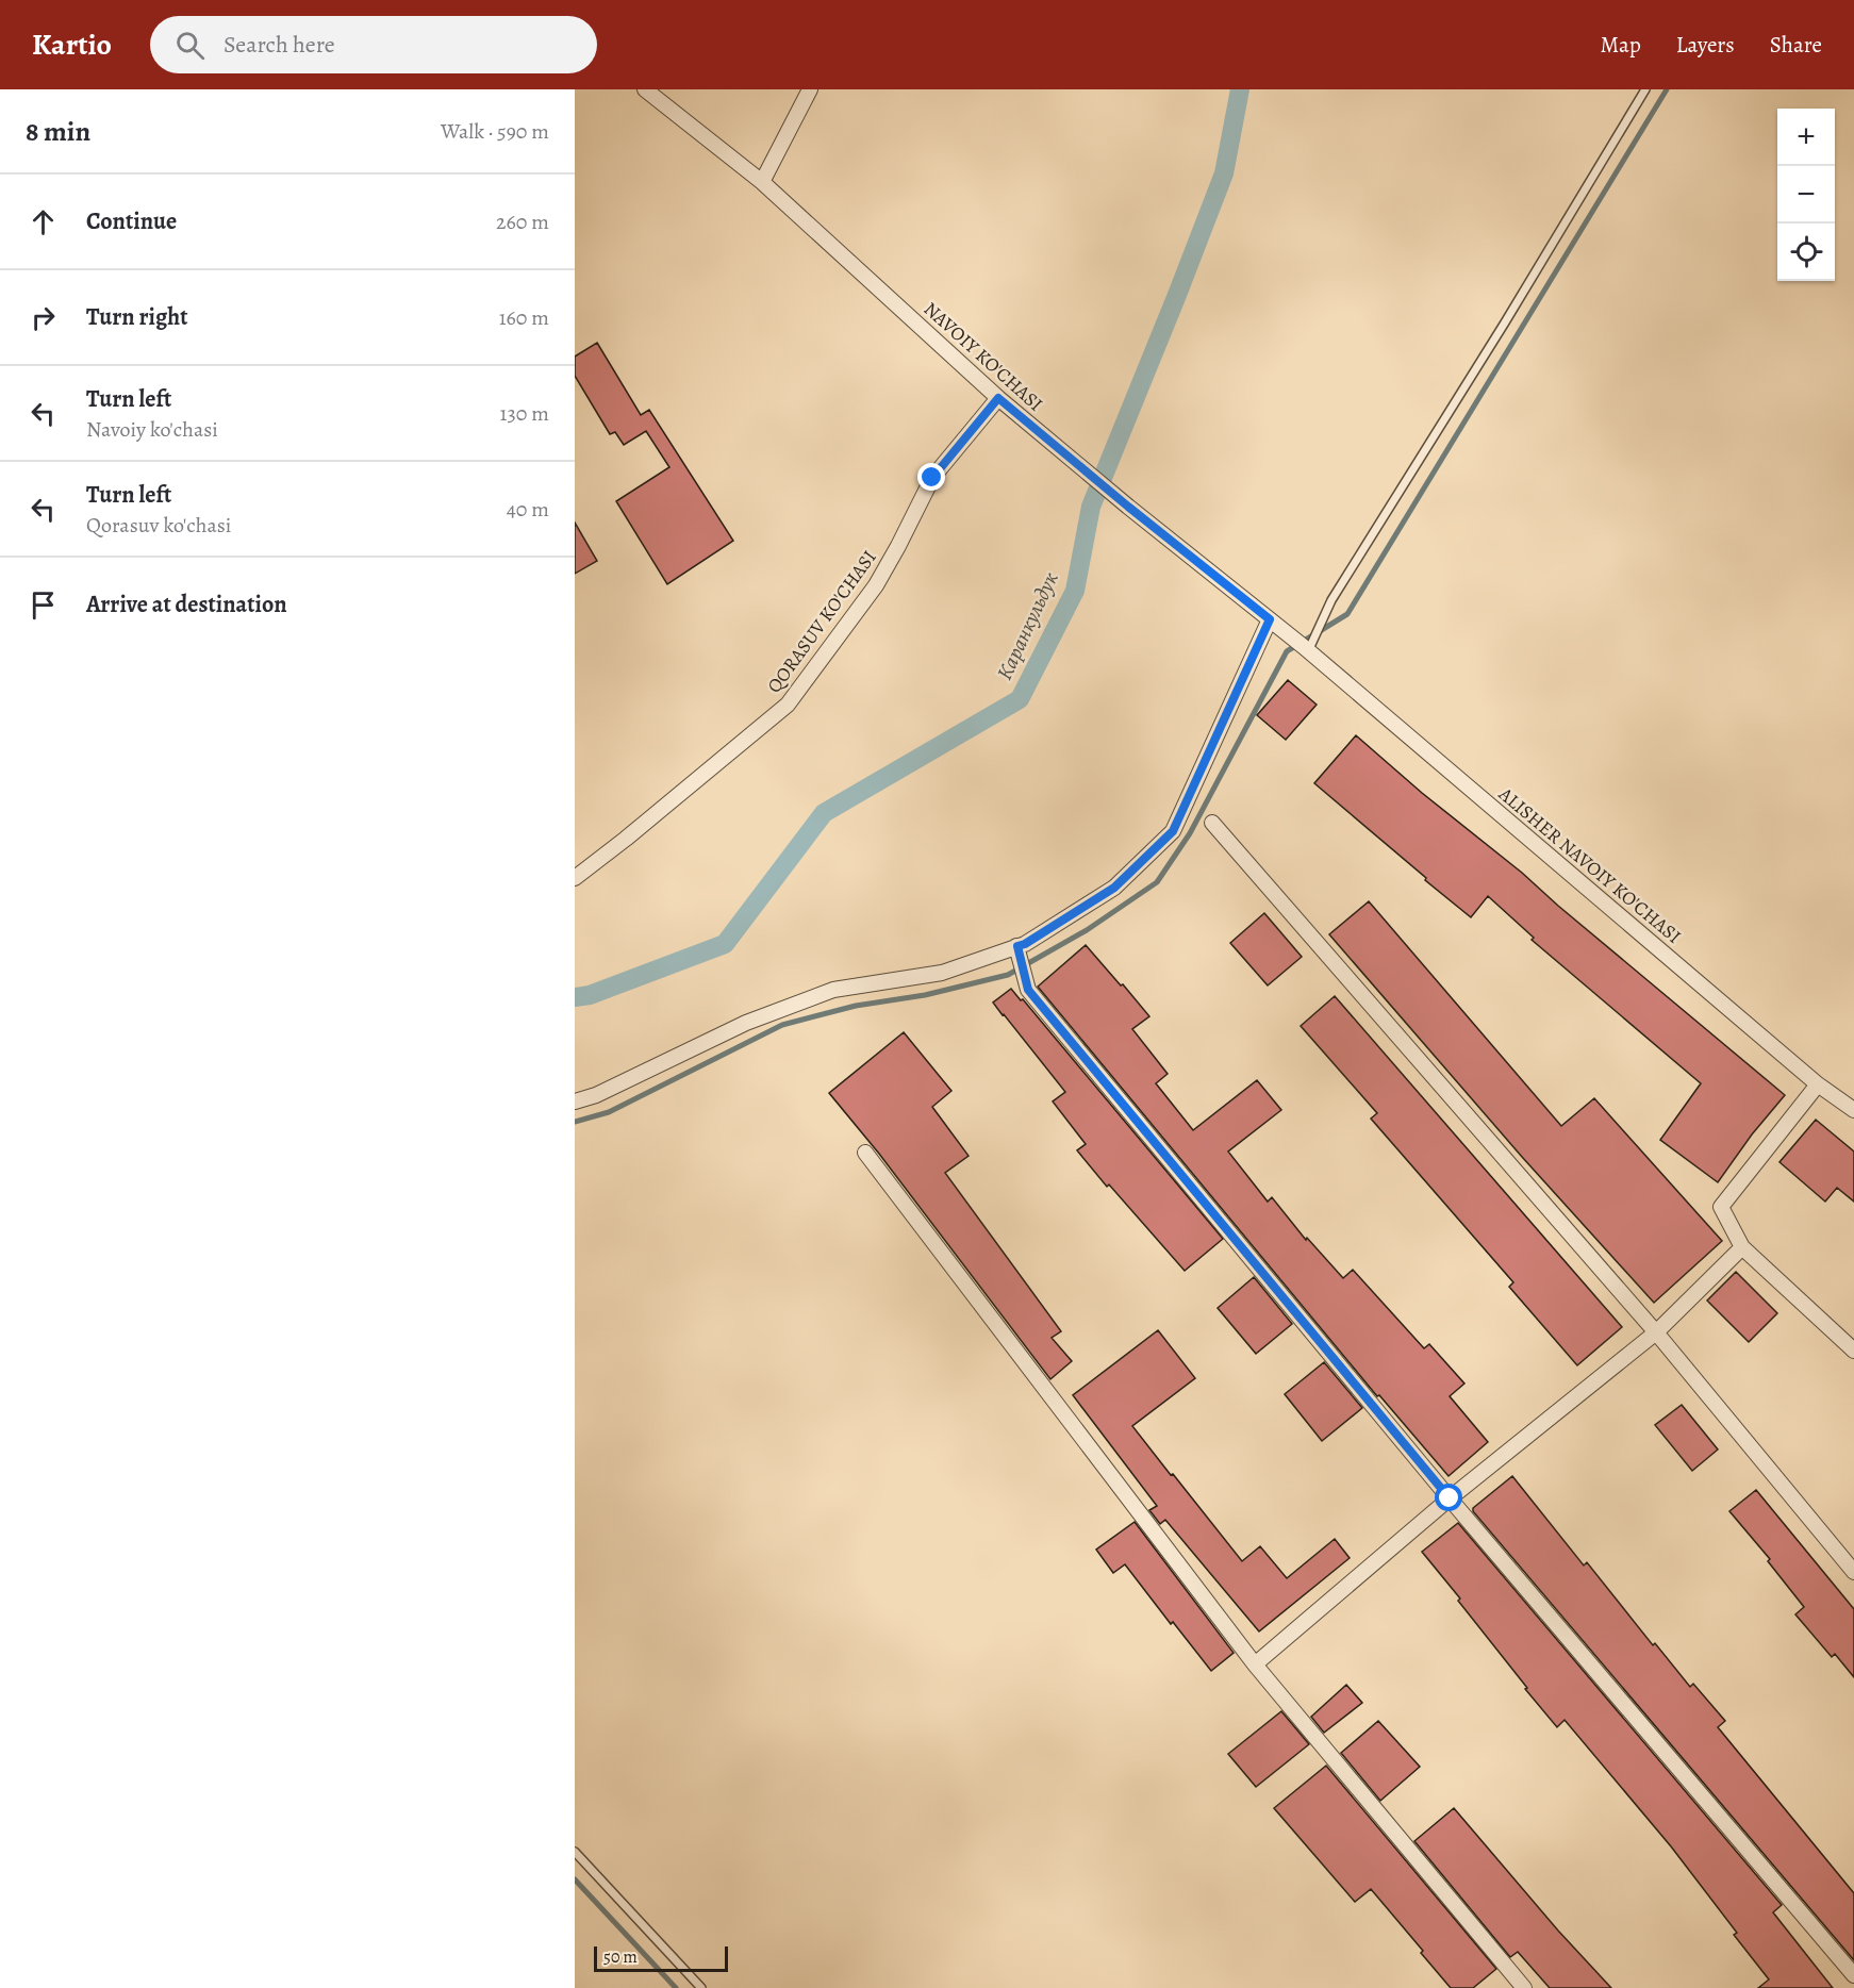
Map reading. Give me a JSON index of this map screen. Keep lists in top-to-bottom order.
{
  "streets": {
    "street": ["NAVOIY KO'CHASI", "QORASUV KO'CHASI", "ALISHER NAVOIY KO'CHASI"]
  },
  "crossings": [
    ["NAVOIY KO'CHASI", "QORASUV KO'CHASI"],
    ["NAVOIY KO'CHASI", "ALISHER NAVOIY KO'CHASI"]
  ],
  "water": ["Каранкульдук"],
  "scale_bar": "50 m",
  "page": {
    "header": "Kartio",
    "search": "Search here",
    "nav": ["Map", "Layers", "Share"],
    "heading": ["8 min", "Walk · 590 m"],
    "map_buttons": ["+", "−"],
    "list": [
      ["Continue", "260 m"],
      ["Turn right", "160 m"],
      ["Turn left", "Navoiy ko'chasi", "130 m"],
      ["Turn left", "Qorasuv ko'chasi", "40 m"],
      "Arrive at destination"
    ],
    "scale": "50 m"
  }
}
